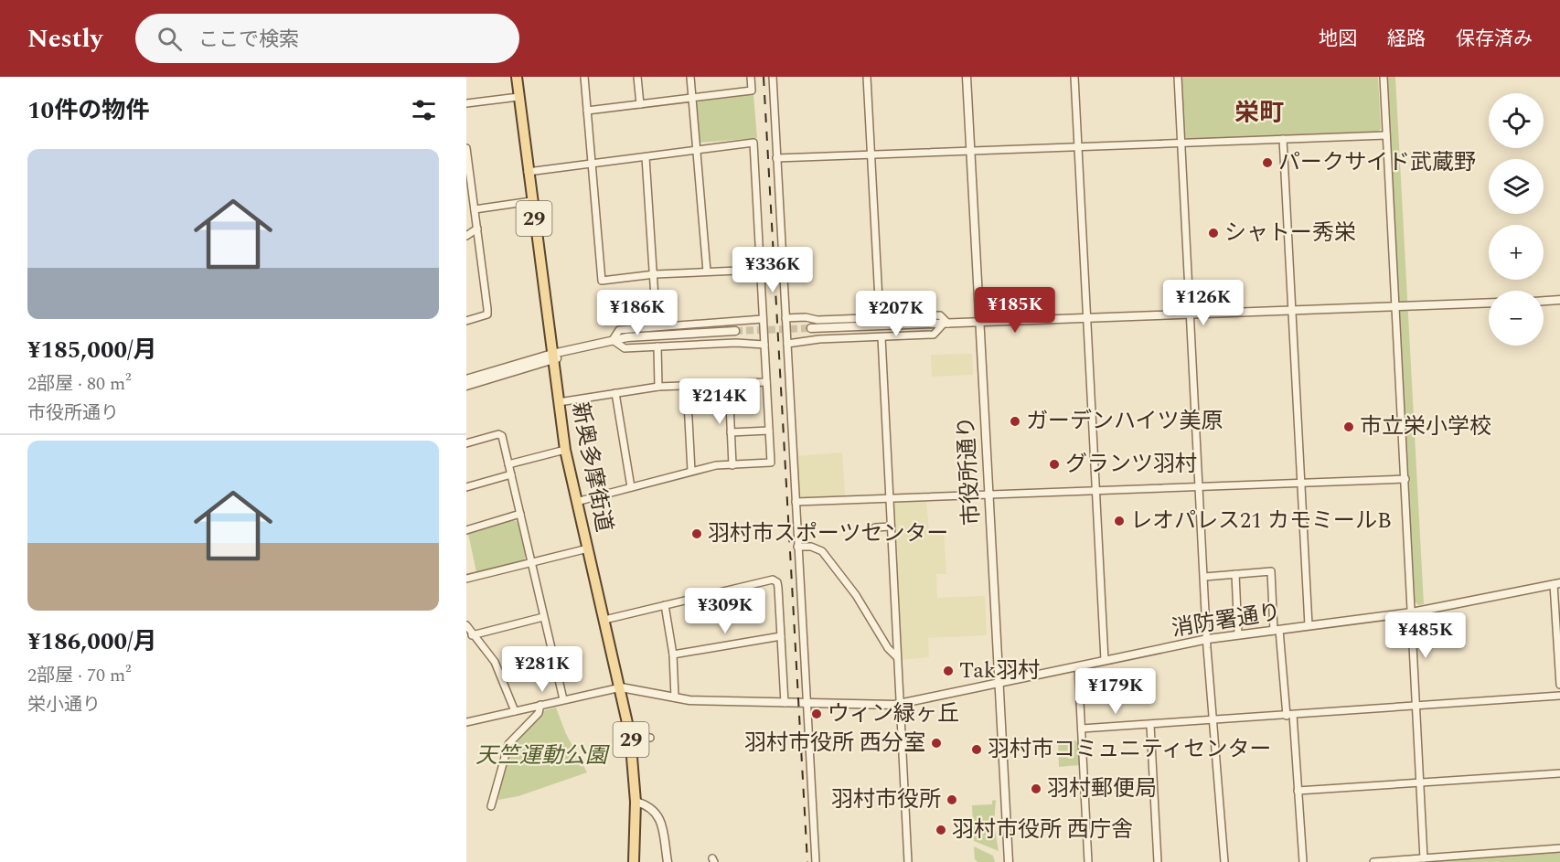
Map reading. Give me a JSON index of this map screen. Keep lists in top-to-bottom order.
{
  "streets": {
    "main road": ["29", "新奥多摩街道"],
    "street": ["市役所通り", "消防署通り"]
  },
  "crossings": [
    ["新奥多摩街道", "消防署通り"],
    ["市役所通り", "消防署通り"]
  ],
  "districts": ["栄町"],
  "parks": ["天竺運動公園"],
  "places": [
    "パークサイド武蔵野",
    "シャトー秀栄",
    "ガーデンハイツ美原",
    "市立栄小学校",
    "グランツ羽村",
    "レオパレス21 カモミールB",
    "羽村市スポーツセンター",
    "Tak羽村",
    "ウィン緑ヶ丘",
    "羽村市役所 西分室",
    "羽村市コミュニティセンター",
    "羽村郵便局",
    "羽村市役所",
    "羽村市役所 西庁舎"
  ],
  "page": {
    "header": "Nestly",
    "search": "ここで検索",
    "nav": ["地図", "経路", "保存済み"],
    "heading": "10件の物件",
    "map_buttons": ["+", "−"],
    "list": [
      {
        "name": "¥185,000/月",
        "note": "2部屋 · 80 m² · 市役所通り"
      },
      {
        "name": "¥186,000/月",
        "note": "2部屋 · 70 m² · 栄小通り"
      }
    ],
    "price": [
      "¥336K",
      "¥126K",
      "¥185K",
      "¥186K",
      "¥207K",
      "¥214K",
      "¥309K",
      "¥485K",
      "¥281K",
      "¥179K"
    ]
  }
}
